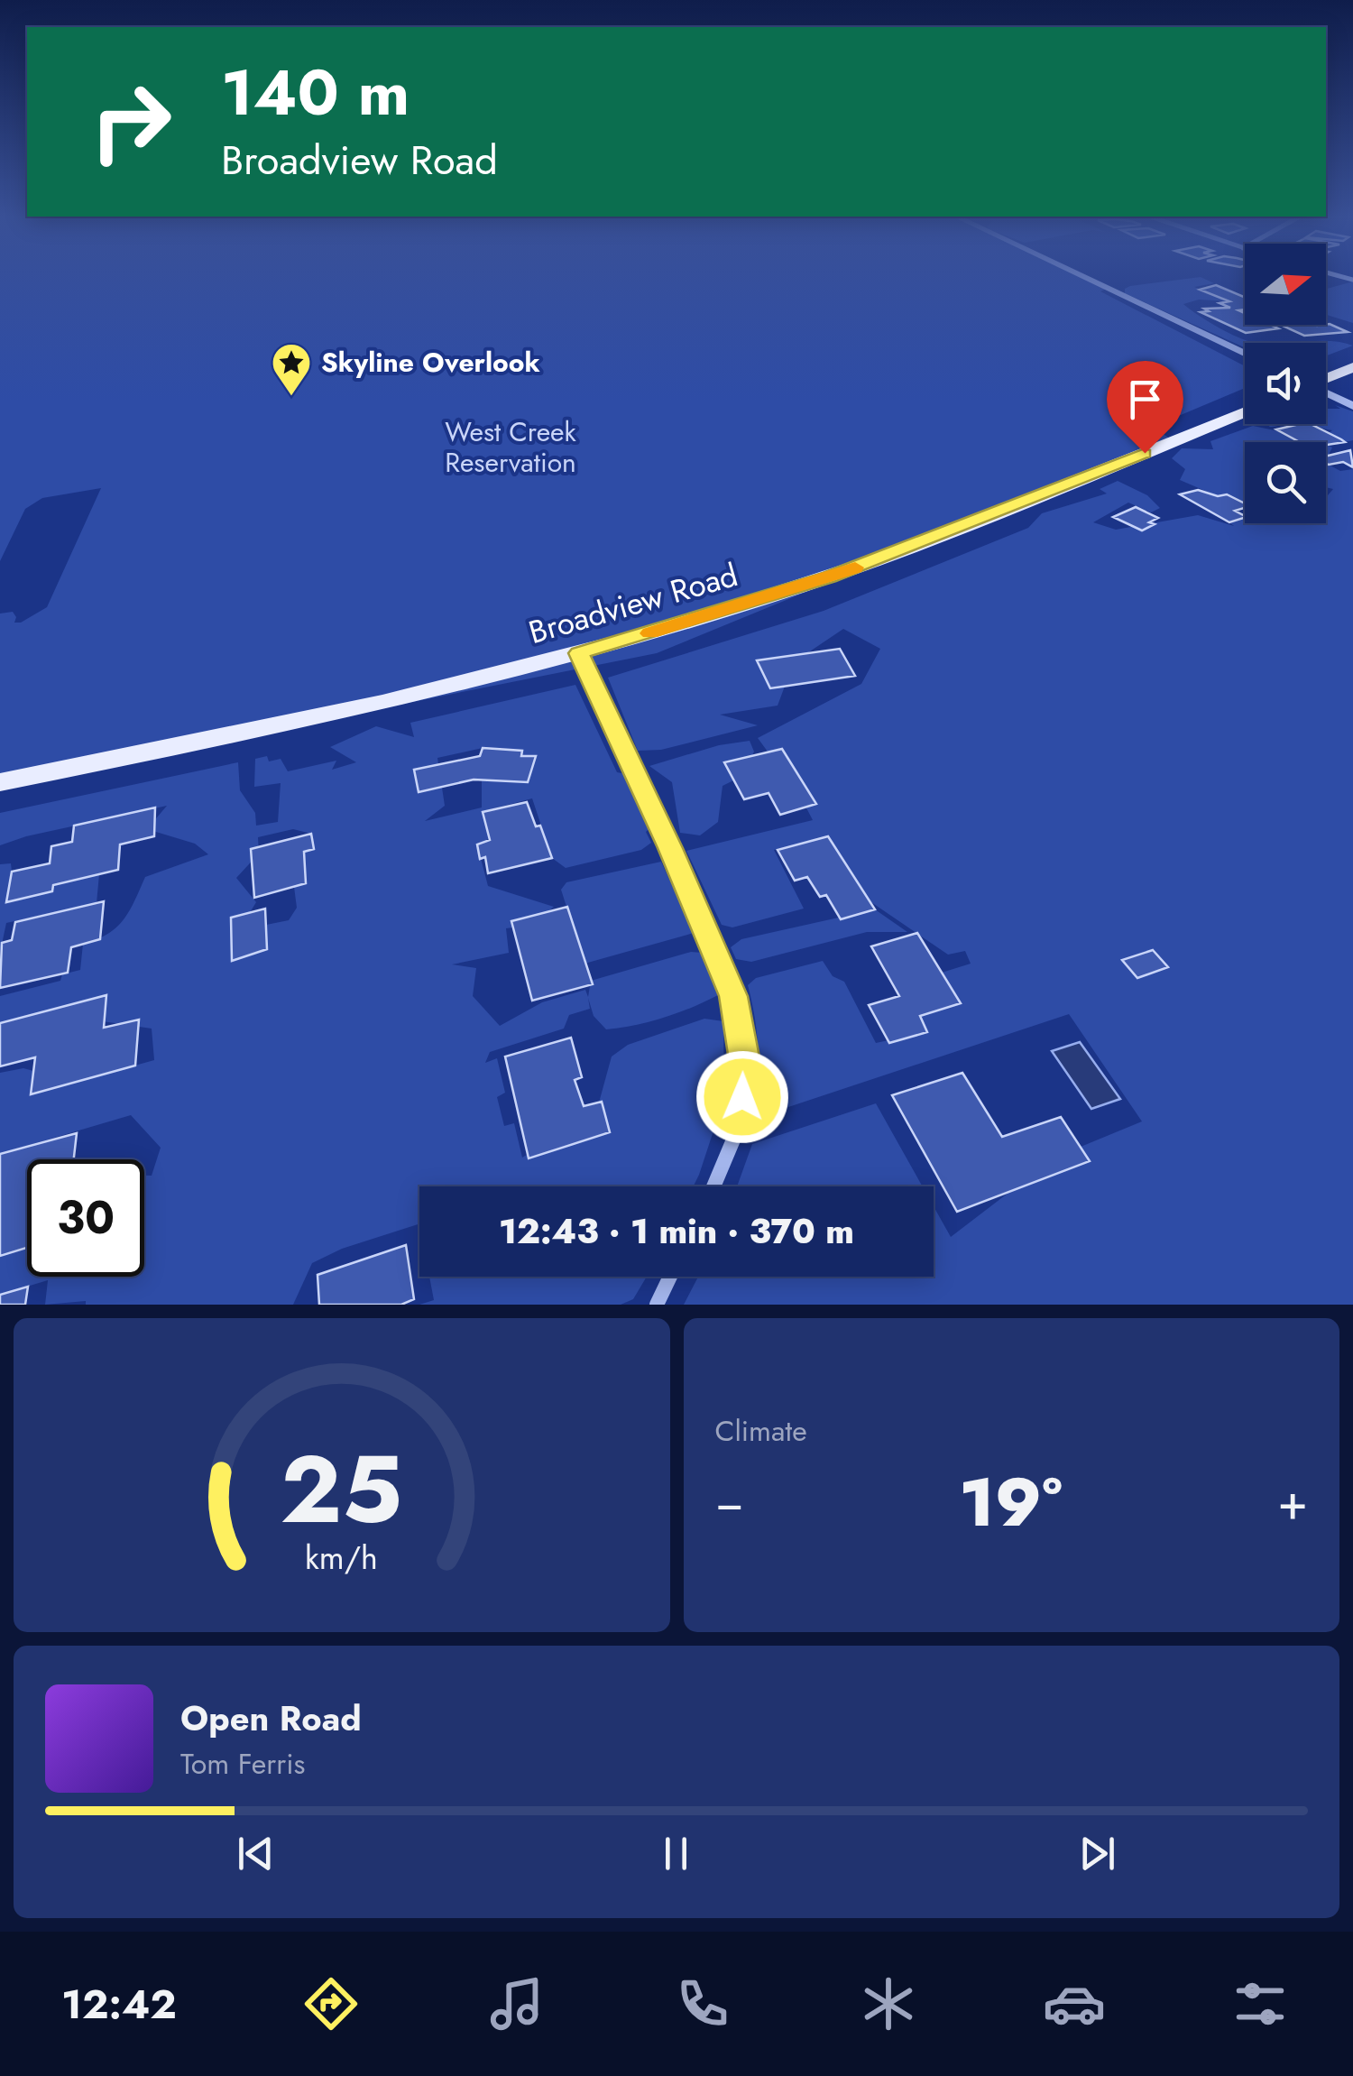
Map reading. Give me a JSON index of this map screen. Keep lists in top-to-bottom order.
{
  "streets": {
    "main road": ["Broadview Road"]
  },
  "parks": ["West Creek Reservation"],
  "places": {
    "place": ["Skyline Overlook"]
  },
  "north": "right",
  "page": {
    "turn": ["140 m", "Broadview Road"],
    "limit": "30",
    "trip": "12:43 · 1 min · 370 m",
    "tile": "Climate",
    "heat": ["−", "19°", "+"],
    "song": ["Open Road", "Tom Ferris"],
    "tabs": "12:42",
    "gauge": ["25", "km/h"]
  }
}
